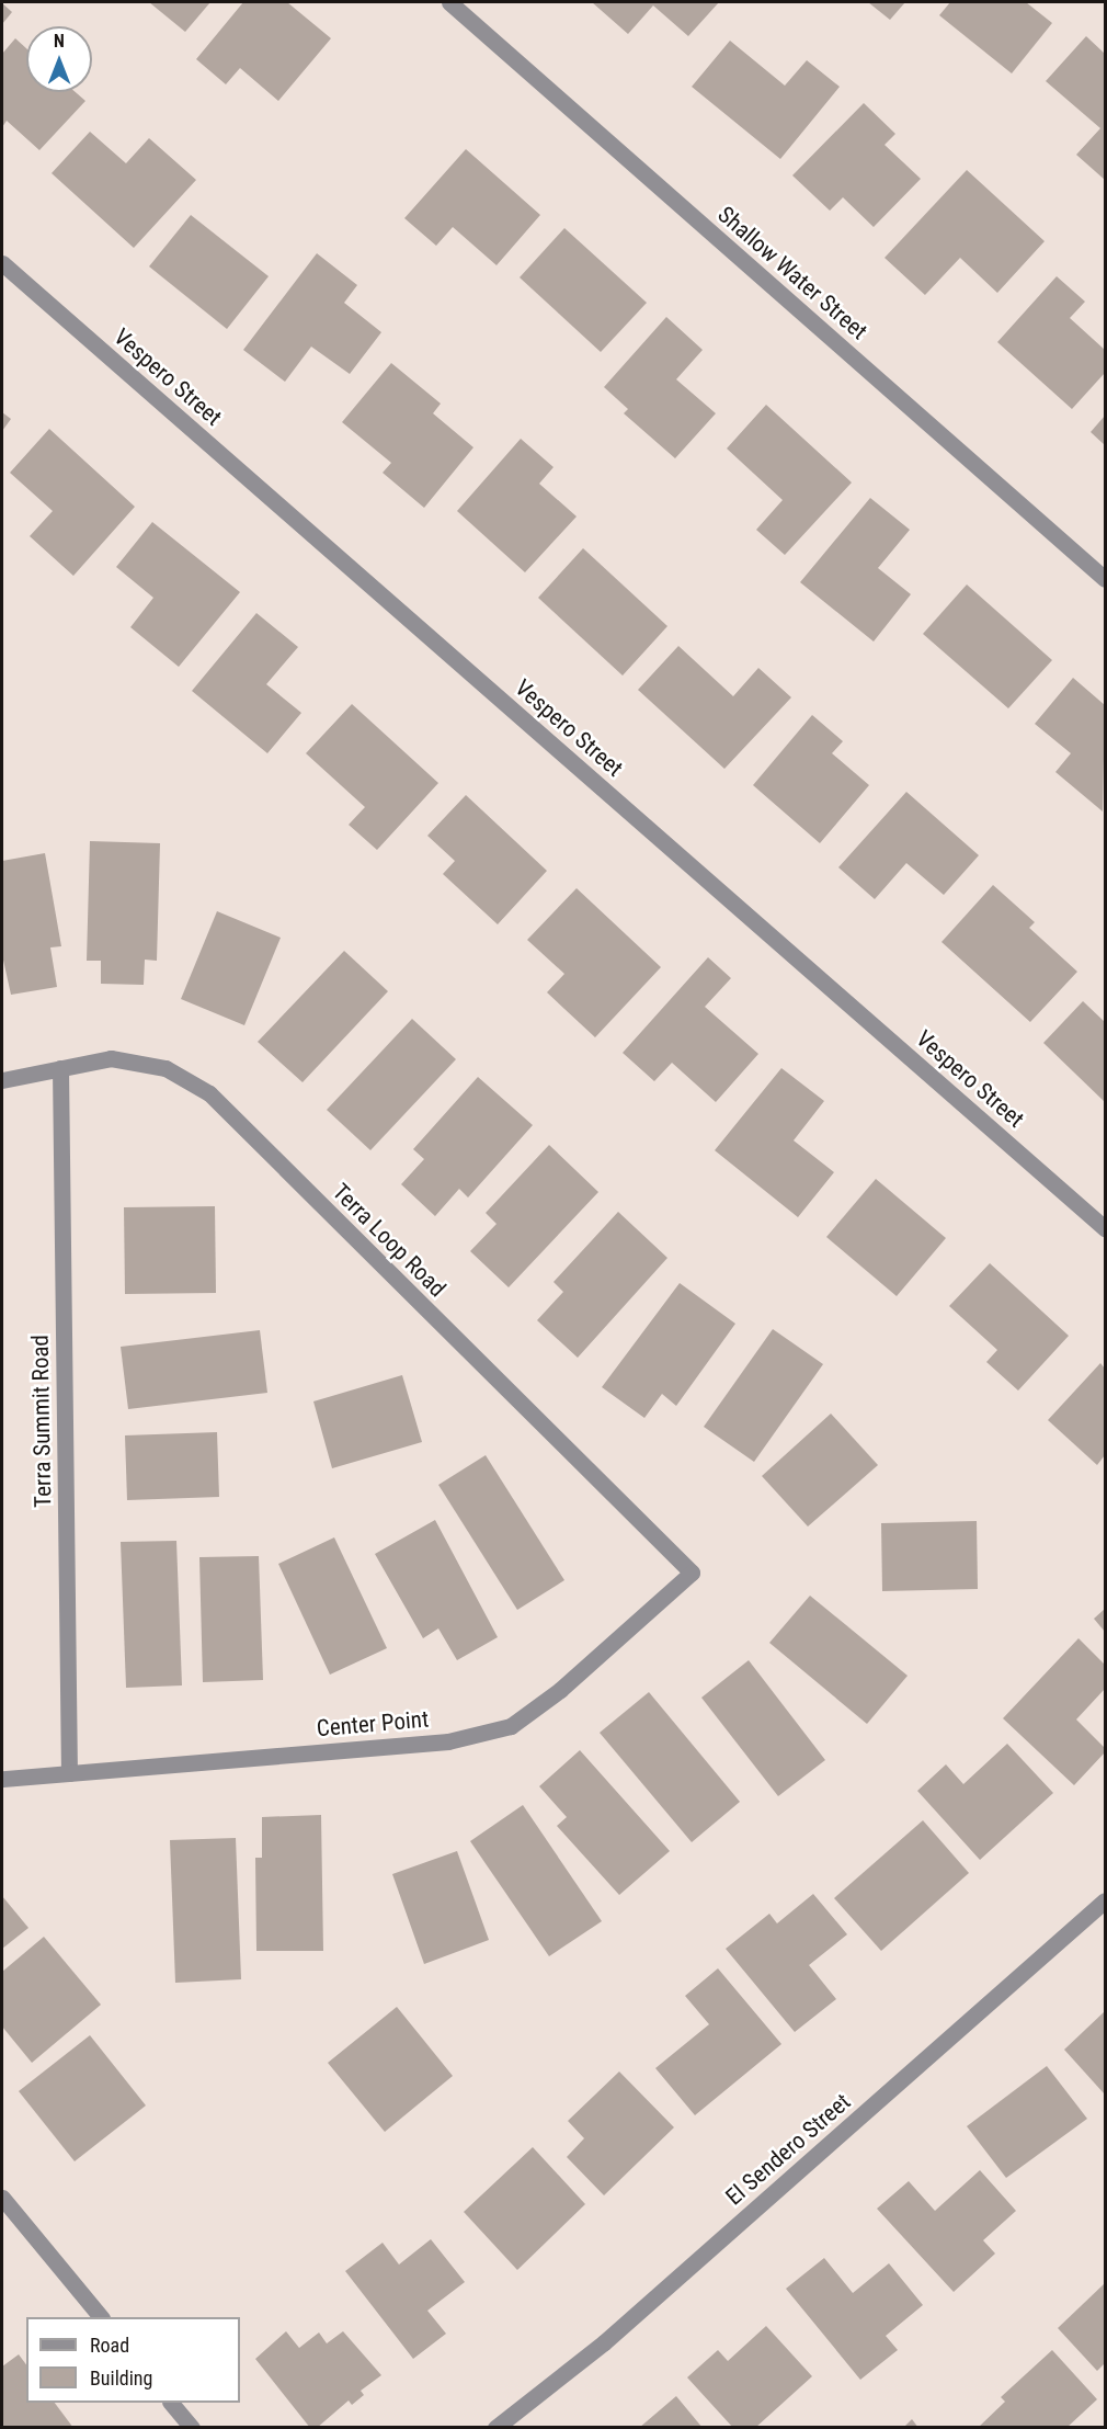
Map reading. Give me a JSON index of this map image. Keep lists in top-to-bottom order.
{
  "streets": {
    "street": [
      "Shallow Water Street",
      "Vespero Street",
      "Terra Loop Road",
      "Terra Summit Road",
      "Center Point",
      "El Sendero Street"
    ]
  },
  "crossings": [
    ["Terra Loop Road", "Terra Summit Road"],
    ["Terra Loop Road", "Center Point"],
    ["Terra Summit Road", "Center Point"]
  ],
  "legend": ["Road", "Building"],
  "north": "top"
}
